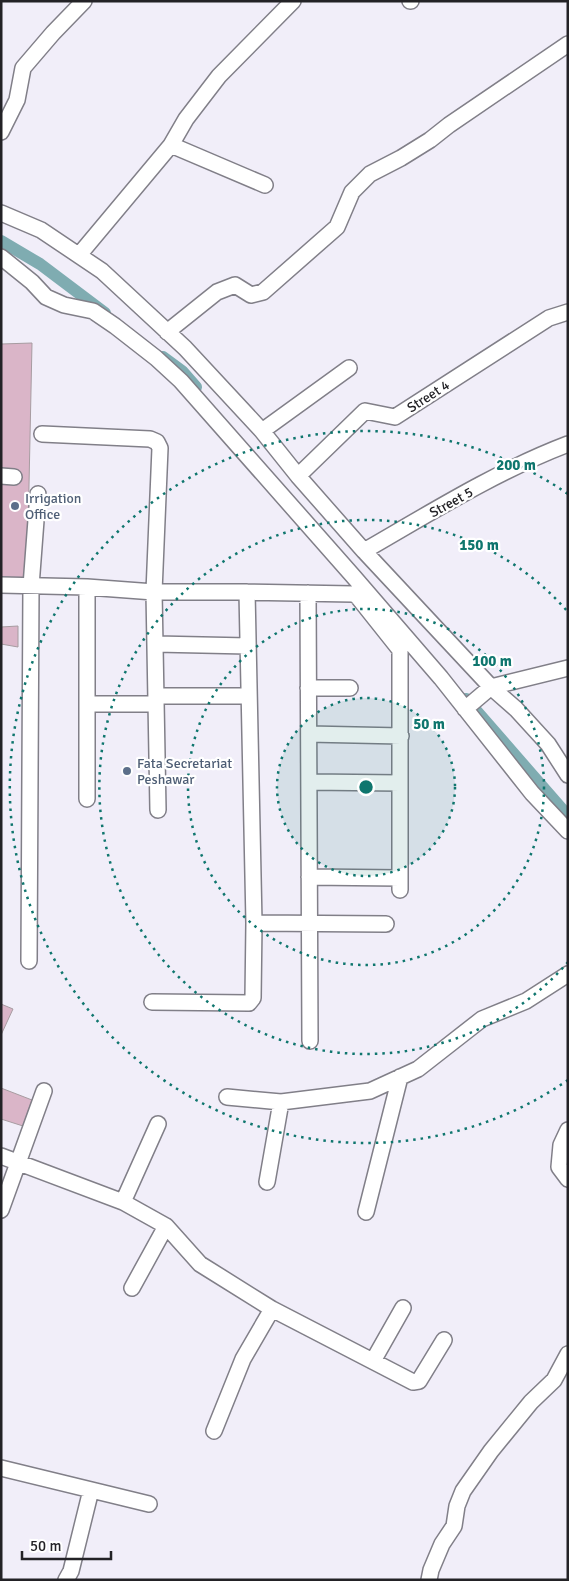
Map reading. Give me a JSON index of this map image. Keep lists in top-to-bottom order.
{
  "streets": {
    "street": ["Street 4", "Street 5"]
  },
  "places": ["Irrigation Office", "Fata Secretariat Peshawar"],
  "scale_bar": "50 m",
  "rings": [
    "200 m",
    "150 m",
    "100 m",
    "50 m"
  ]
}
